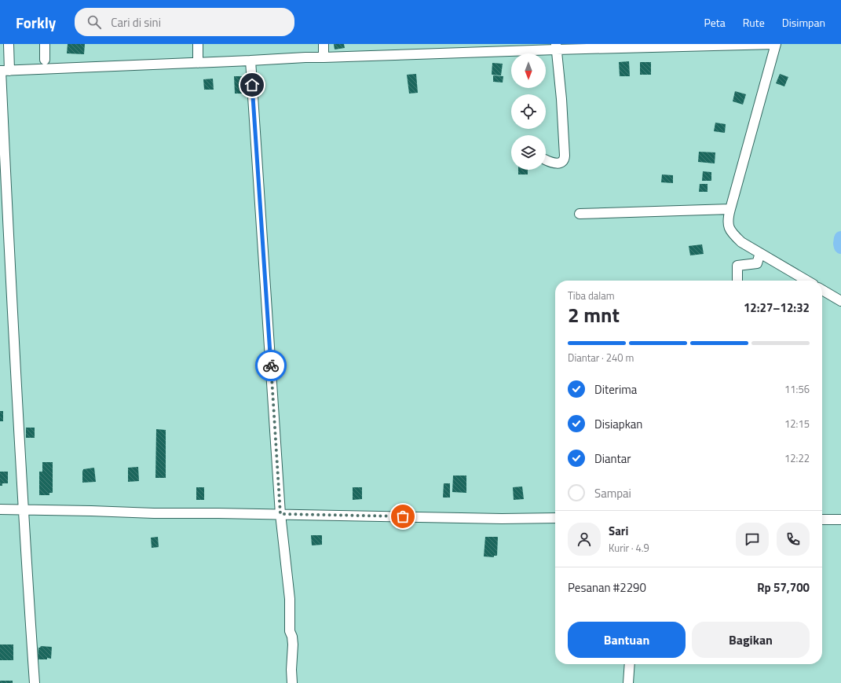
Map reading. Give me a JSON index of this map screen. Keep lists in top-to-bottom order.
{
  "north": "bottom",
  "page": {
    "header": "Forkly",
    "search": "Cari di sini",
    "nav": ["Peta", "Rute", "Disimpan"],
    "heading": ["2 mnt", "Tiba dalam", "12:27–12:32"],
    "panel": [
      "Sari",
      "Kurir · 4.9",
      "Pesanan #2290",
      "Rp 57,700"
    ],
    "bar": "Diantar · 240 m",
    "list": [
      ["Diterima", "11:56"],
      ["Disiapkan", "12:15"],
      ["Diantar", "12:22"],
      "Sampai"
    ],
    "buttons": ["Bantuan", "Bagikan"]
  }
}
